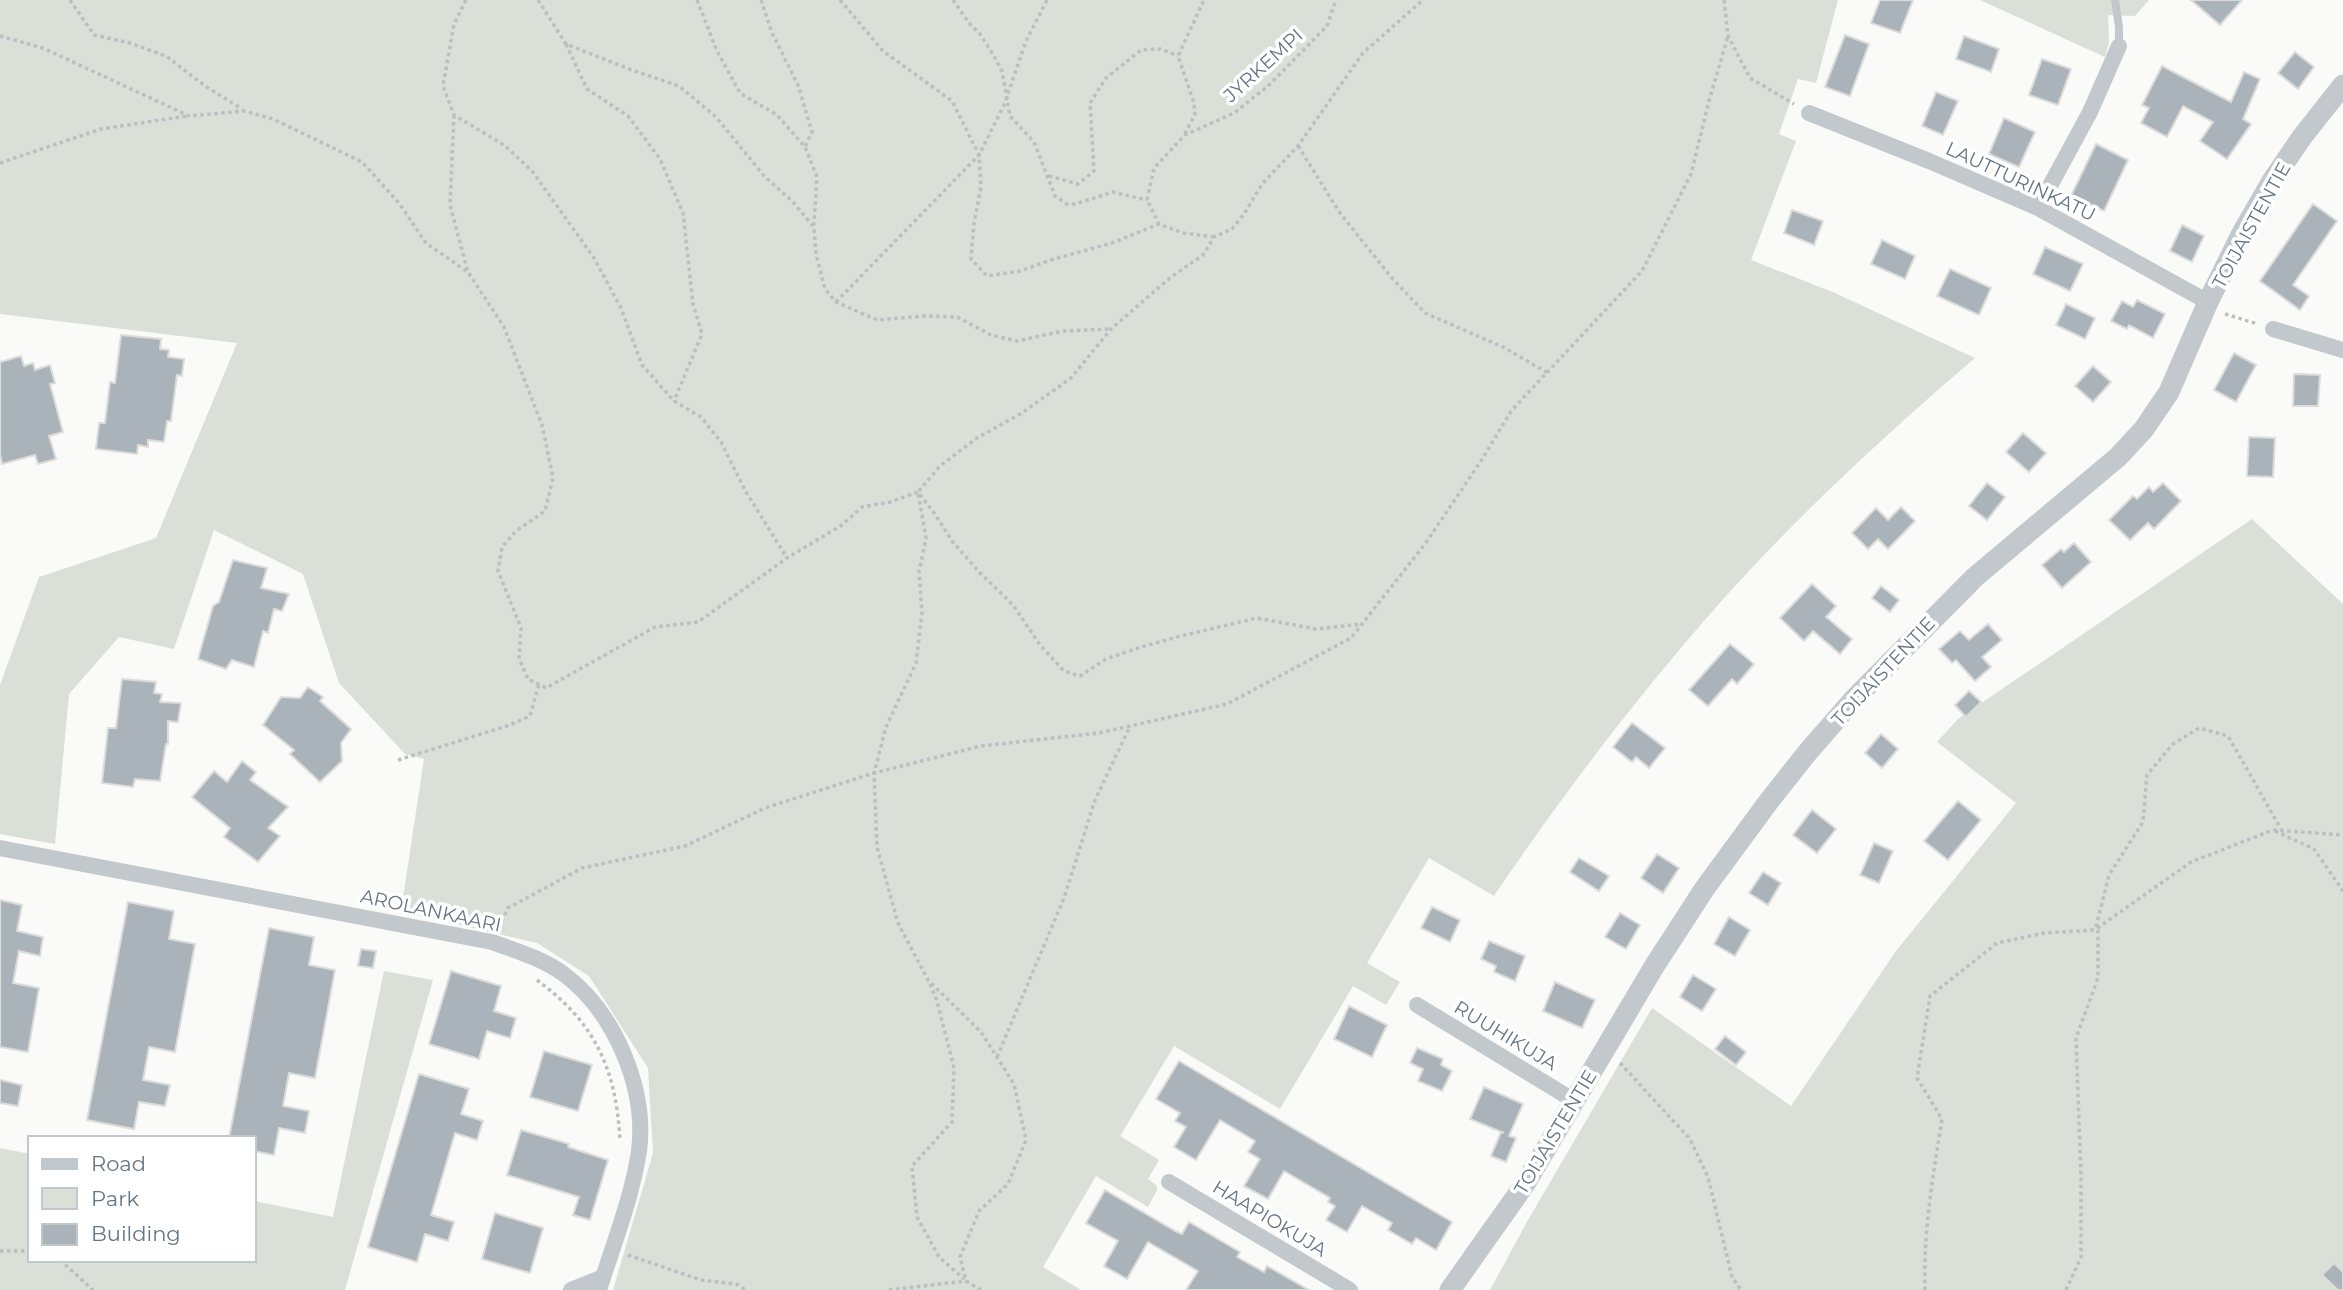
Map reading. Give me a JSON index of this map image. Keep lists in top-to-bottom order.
{
  "streets": {
    "street": [
      "LAUTTURINKATU",
      "TOIJAISTENTIE",
      "AROLANKAARI",
      "RUUHIKUJA",
      "HAAPIOKUJA"
    ],
    "path": ["JYRKEMPI"]
  },
  "crossings": [
    ["LAUTTURINKATU", "TOIJAISTENTIE"],
    ["TOIJAISTENTIE", "RUUHIKUJA"]
  ],
  "legend": ["Road", "Park", "Building"]
}
